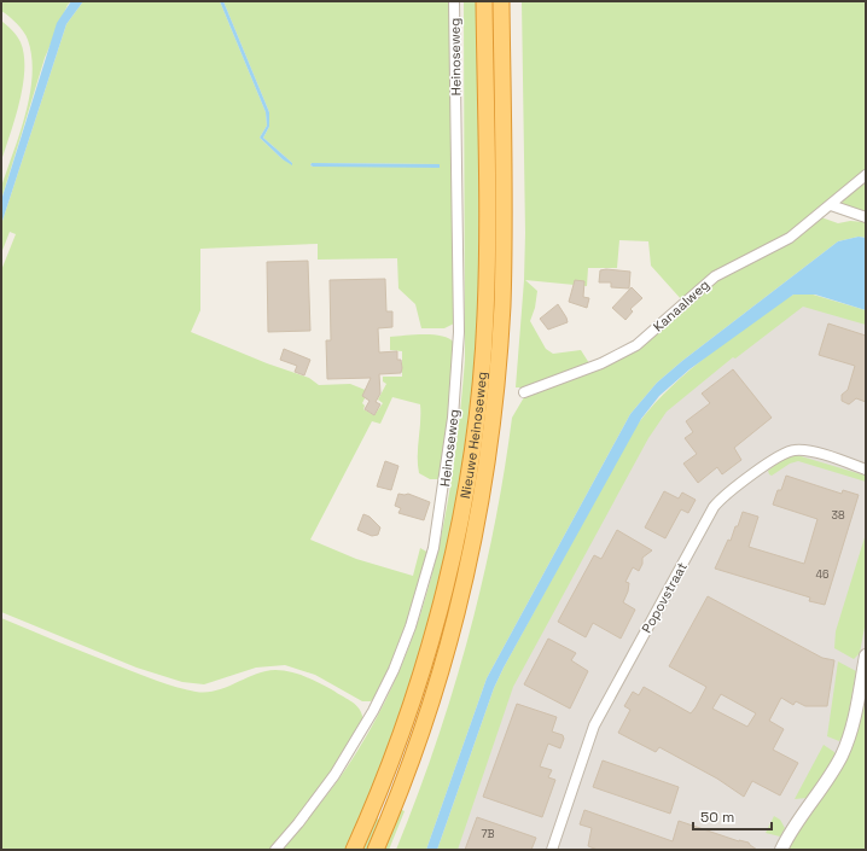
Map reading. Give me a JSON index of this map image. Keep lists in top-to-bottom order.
{
  "streets": {
    "highway": ["Nieuwe Heinoseweg"],
    "street": ["Heinoseweg", "Kanaalweg", "Popovstraat"]
  },
  "house_numbers": ["38", "46", "7B"],
  "scale_bar": "50 m"
}
